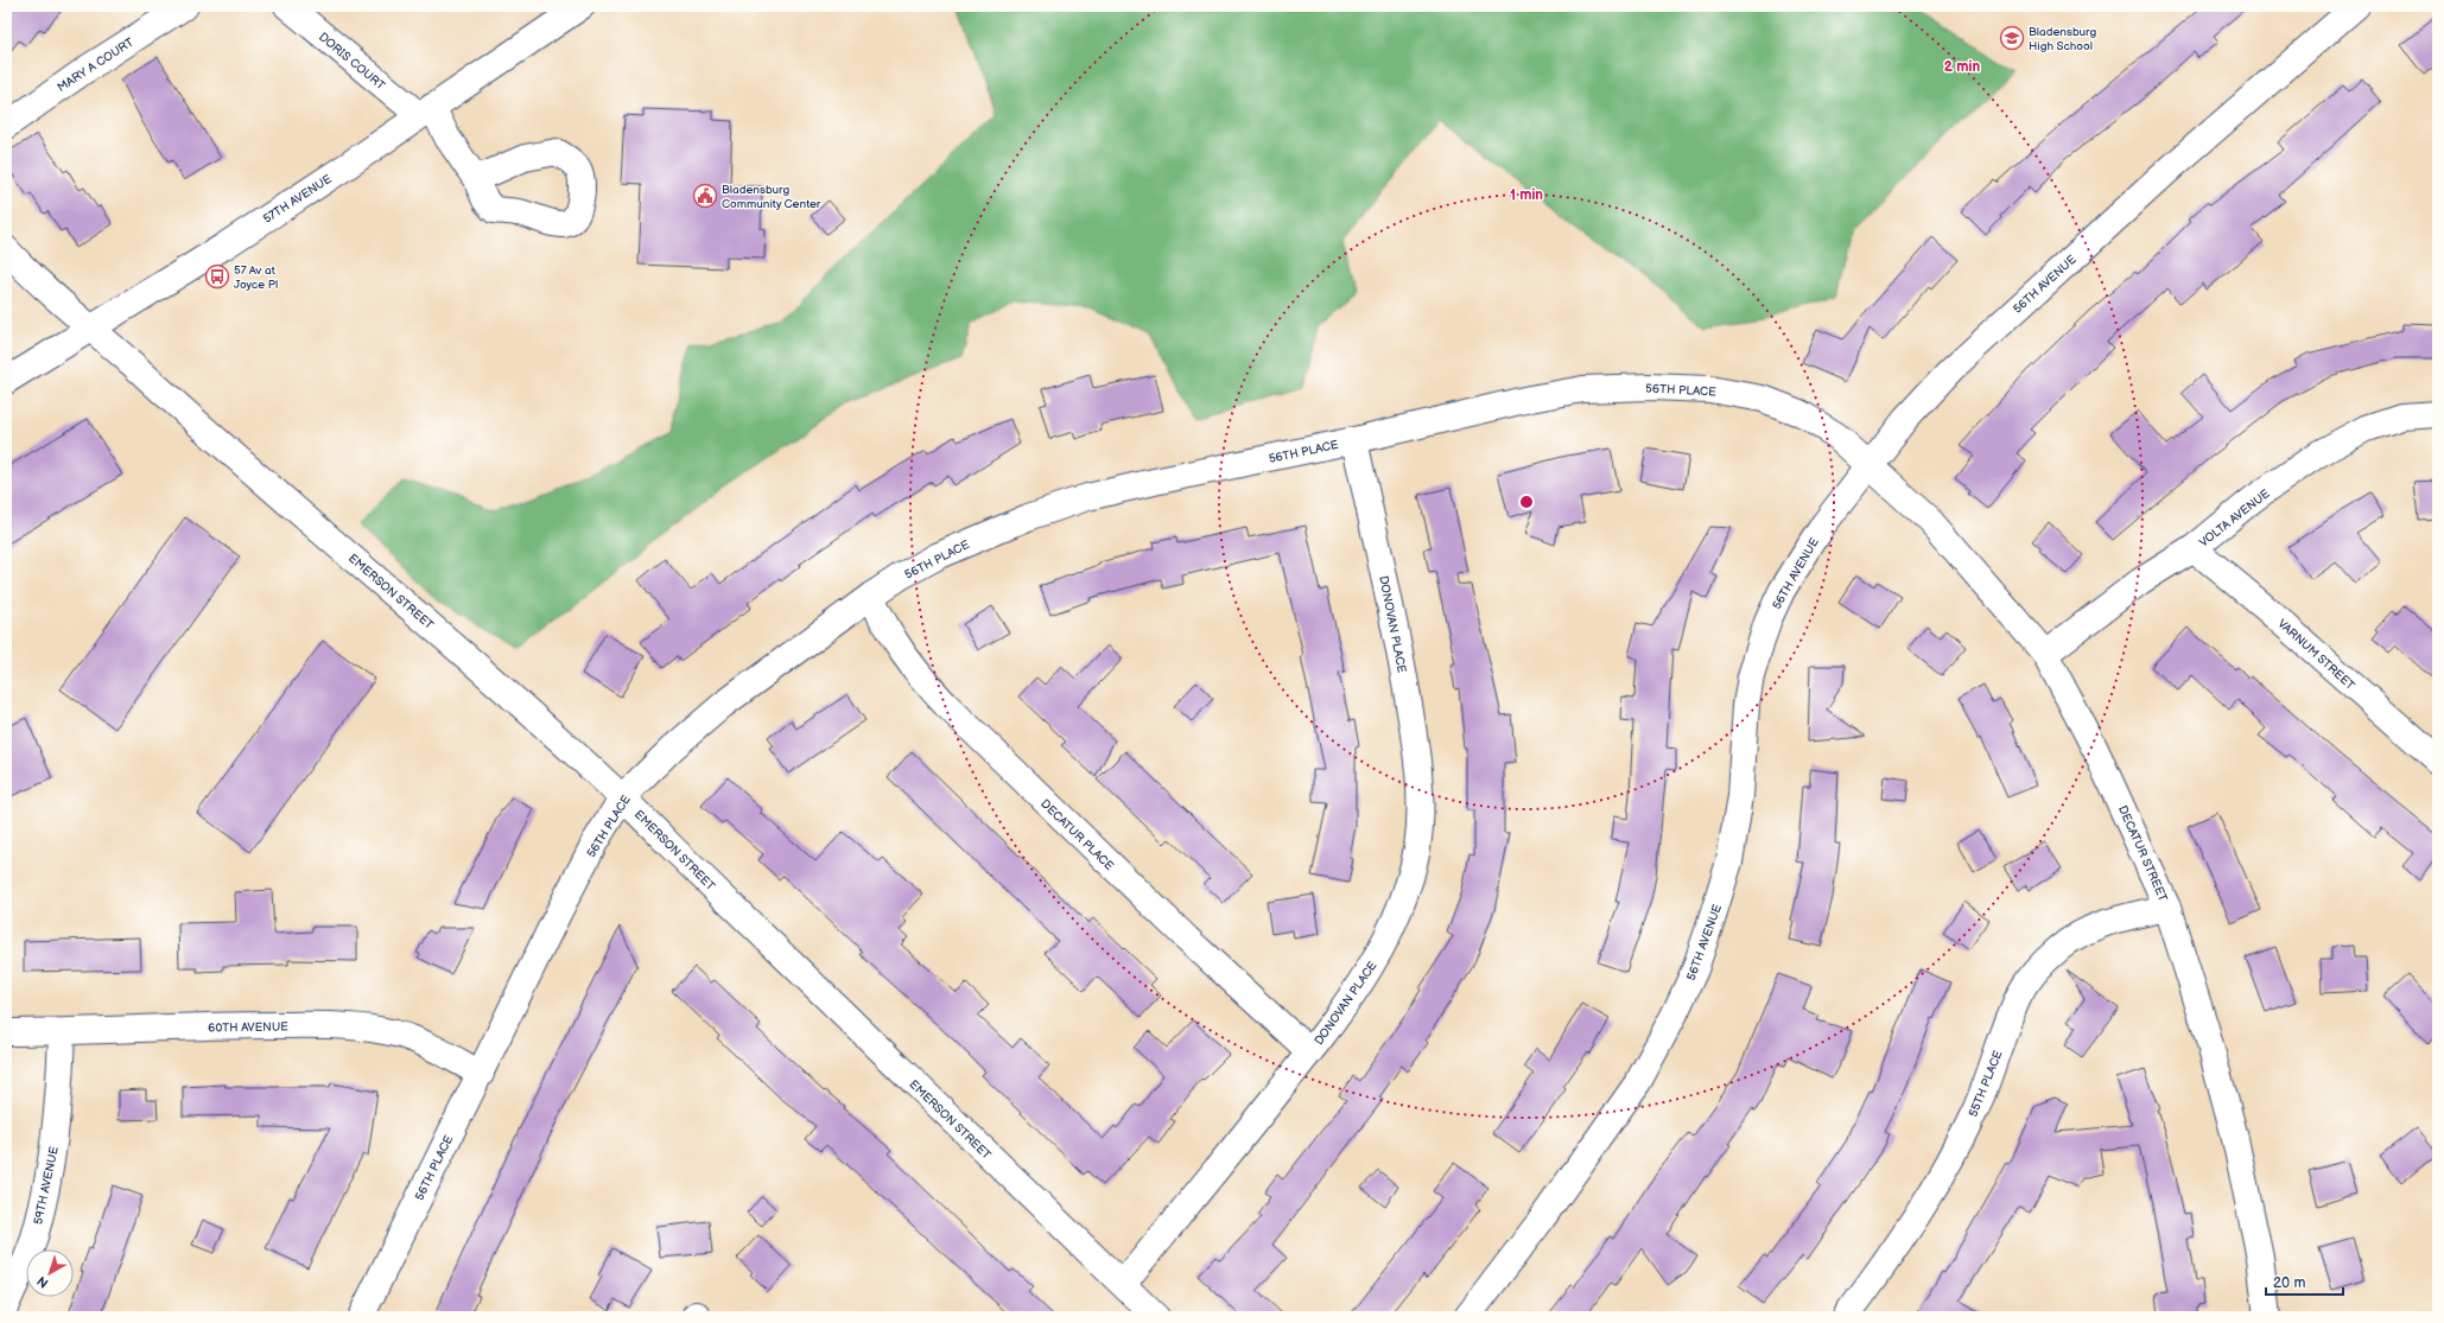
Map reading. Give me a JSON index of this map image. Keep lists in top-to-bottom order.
{
  "streets": {
    "street": [
      "DORIS COURT",
      "MARY A COURT",
      "57TH AVENUE",
      "56TH AVENUE",
      "56TH PLACE",
      "VOLTA AVENUE",
      "EMERSON STREET",
      "DONOVAN PLACE",
      "VARNUM STREET",
      "DECATUR PLACE",
      "DECATUR STREET",
      "60TH AVENUE",
      "55TH PLACE",
      "59TH AVENUE"
    ]
  },
  "crossings": [
    ["DORIS COURT", "57TH AVENUE"],
    ["57TH AVENUE", "EMERSON STREET"],
    ["56TH AVENUE", "56TH PLACE"],
    ["56TH AVENUE", "DECATUR STREET"],
    ["56TH PLACE", "EMERSON STREET"],
    ["56TH PLACE", "DONOVAN PLACE"],
    ["56TH PLACE", "DECATUR PLACE"],
    ["56TH PLACE", "DECATUR STREET"],
    ["56TH PLACE", "60TH AVENUE"],
    ["VOLTA AVENUE", "VARNUM STREET"],
    ["VOLTA AVENUE", "DECATUR STREET"],
    ["EMERSON STREET", "DONOVAN PLACE"],
    ["DONOVAN PLACE", "DECATUR PLACE"],
    ["DECATUR STREET", "55TH PLACE"],
    ["60TH AVENUE", "59TH AVENUE"]
  ],
  "places": {
    "school or university": ["Bladensburg High School"],
    "public building": ["Bladensburg Community Center"],
    "bus stop": ["57 Av at Joyce Pl"]
  },
  "scale_bar": "20 m",
  "north": "bottom left",
  "rings": ["2 min", "1 min"]
}
